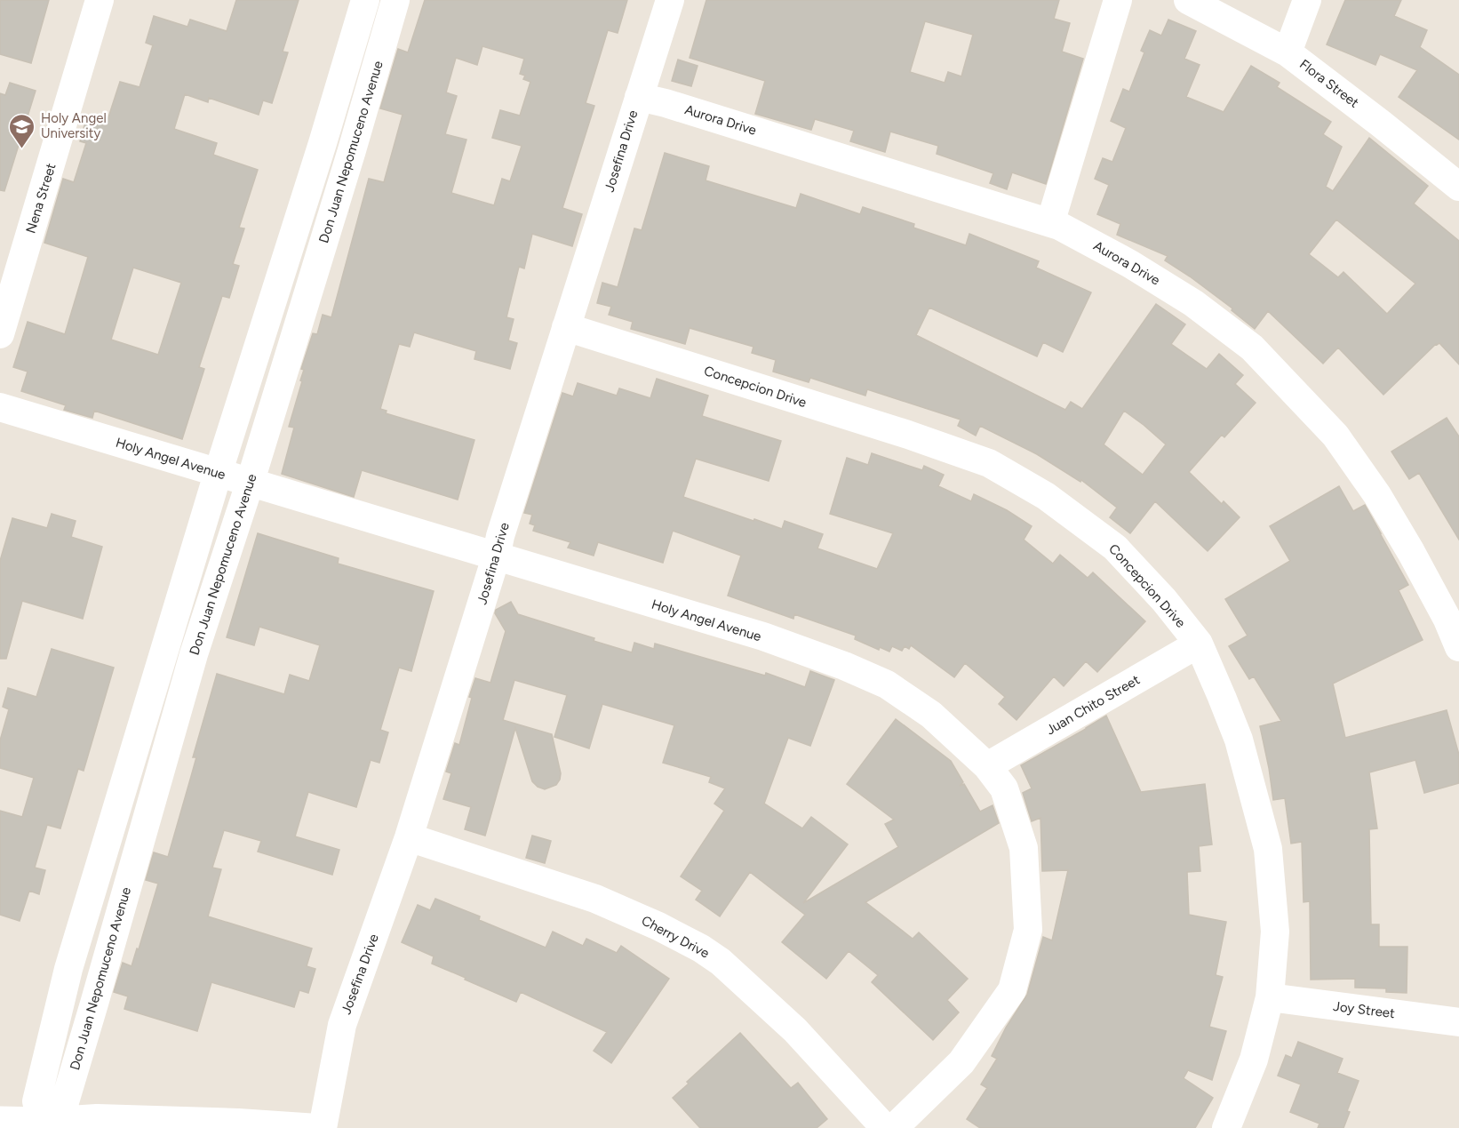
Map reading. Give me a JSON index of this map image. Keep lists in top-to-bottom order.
{
  "streets": {
    "street": [
      "Flora Street",
      "Aurora Drive",
      "Josefina Drive",
      "Don Juan Nepomuceno Avenue",
      "Nena Street",
      "Concepcion Drive",
      "Holy Angel Avenue",
      "Juan Chito Street",
      "Cherry Drive",
      "Joy Street"
    ]
  },
  "crossings": [
    ["Aurora Drive", "Josefina Drive"],
    ["Josefina Drive", "Concepcion Drive"],
    ["Josefina Drive", "Holy Angel Avenue"],
    ["Josefina Drive", "Cherry Drive"],
    ["Don Juan Nepomuceno Avenue", "Holy Angel Avenue"],
    ["Concepcion Drive", "Juan Chito Street"],
    ["Concepcion Drive", "Joy Street"],
    ["Holy Angel Avenue", "Juan Chito Street"]
  ],
  "places": {
    "school or university": ["Holy Angel University"]
  }
}
